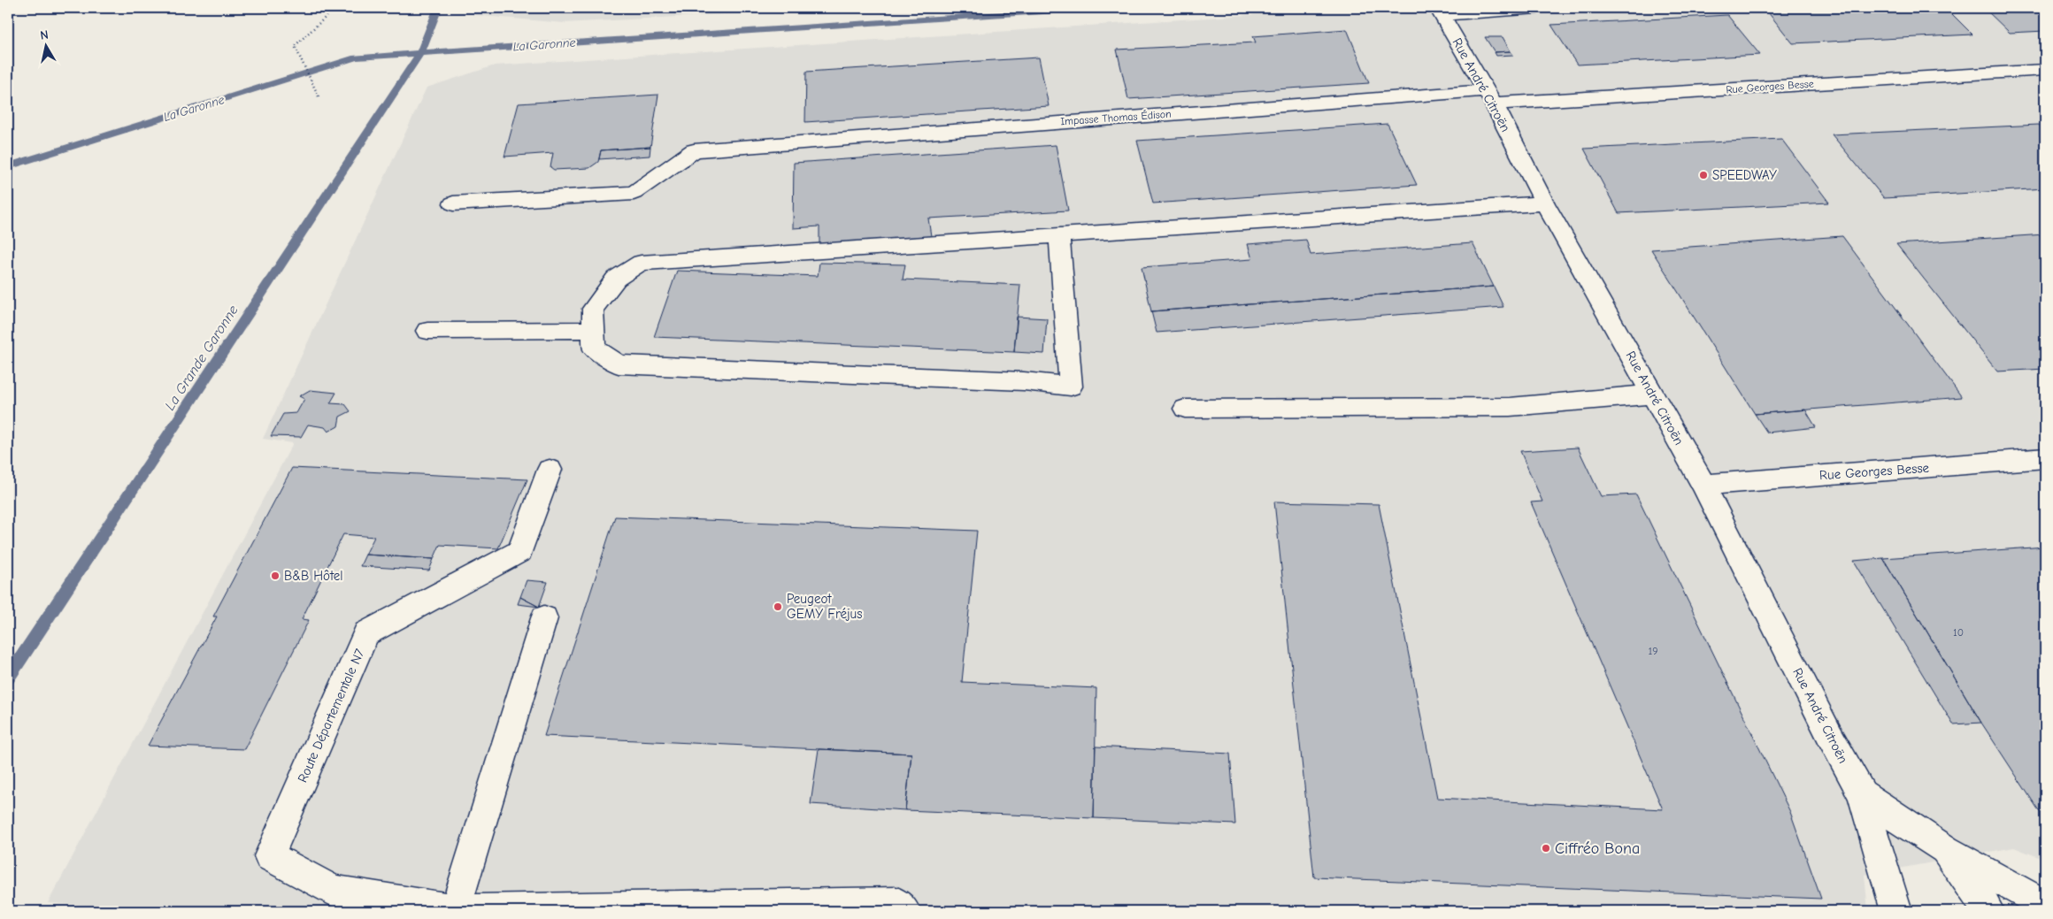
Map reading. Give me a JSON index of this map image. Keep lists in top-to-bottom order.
{
  "streets": {
    "street": [
      "Rue André Citroën",
      "Rue Georges Besse",
      "Impasse Thomas Édison",
      "Route Départementale N7"
    ]
  },
  "crossings": [
    ["Rue André Citroën", "Rue Georges Besse"],
    ["Rue André Citroën", "Impasse Thomas Édison"],
    ["Rue Georges Besse", "Impasse Thomas Édison"]
  ],
  "water": ["La Garonne", "La Grande Garonne"],
  "places": [
    "SPEEDWAY",
    "B&B Hôtel",
    "Peugeot GEMY Fréjus",
    "Ciffréo Bona"
  ],
  "house_numbers": ["10", "19"],
  "north": "top"
}
